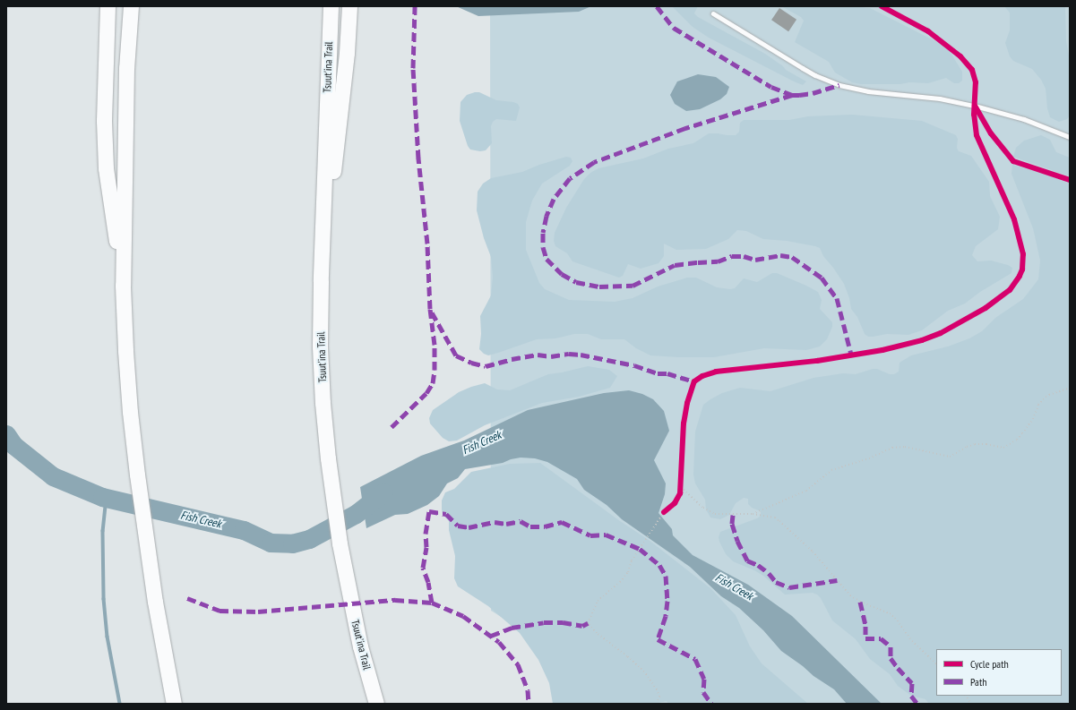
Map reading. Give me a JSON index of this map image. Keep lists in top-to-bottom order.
{
  "streets": {
    "highway": ["Tsuut'ina Trail"]
  },
  "water": ["Fish Creek"],
  "legend": ["Cycle path", "Path"]
}
